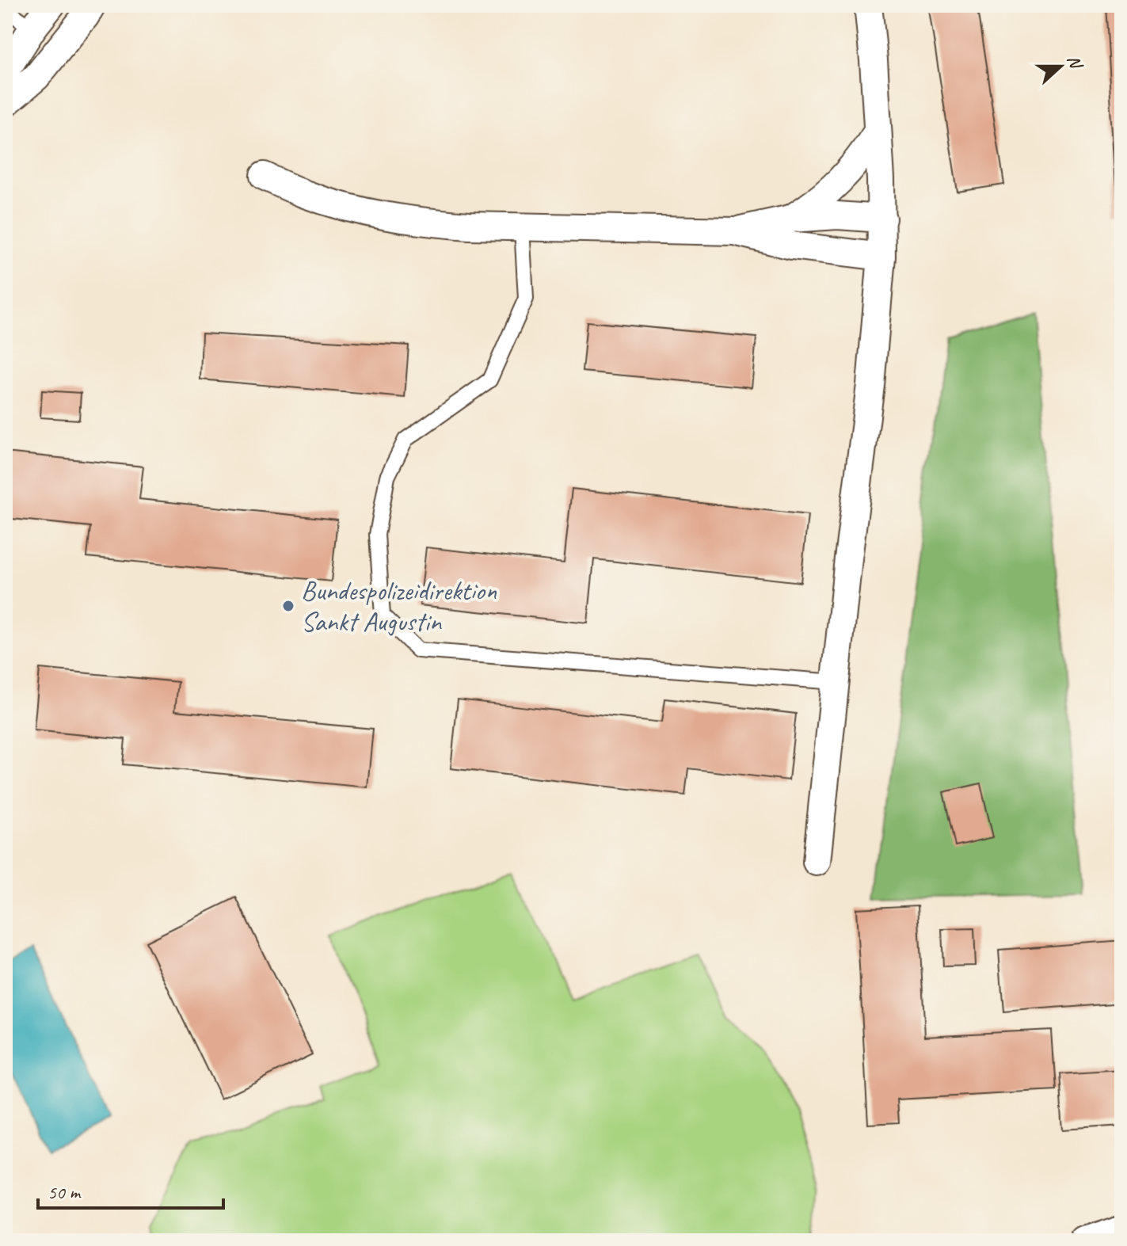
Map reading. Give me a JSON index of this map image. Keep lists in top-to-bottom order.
{
  "places": ["Bundespolizeidirektion Sankt Augustin"],
  "scale_bar": "50 m",
  "north": "right"
}
